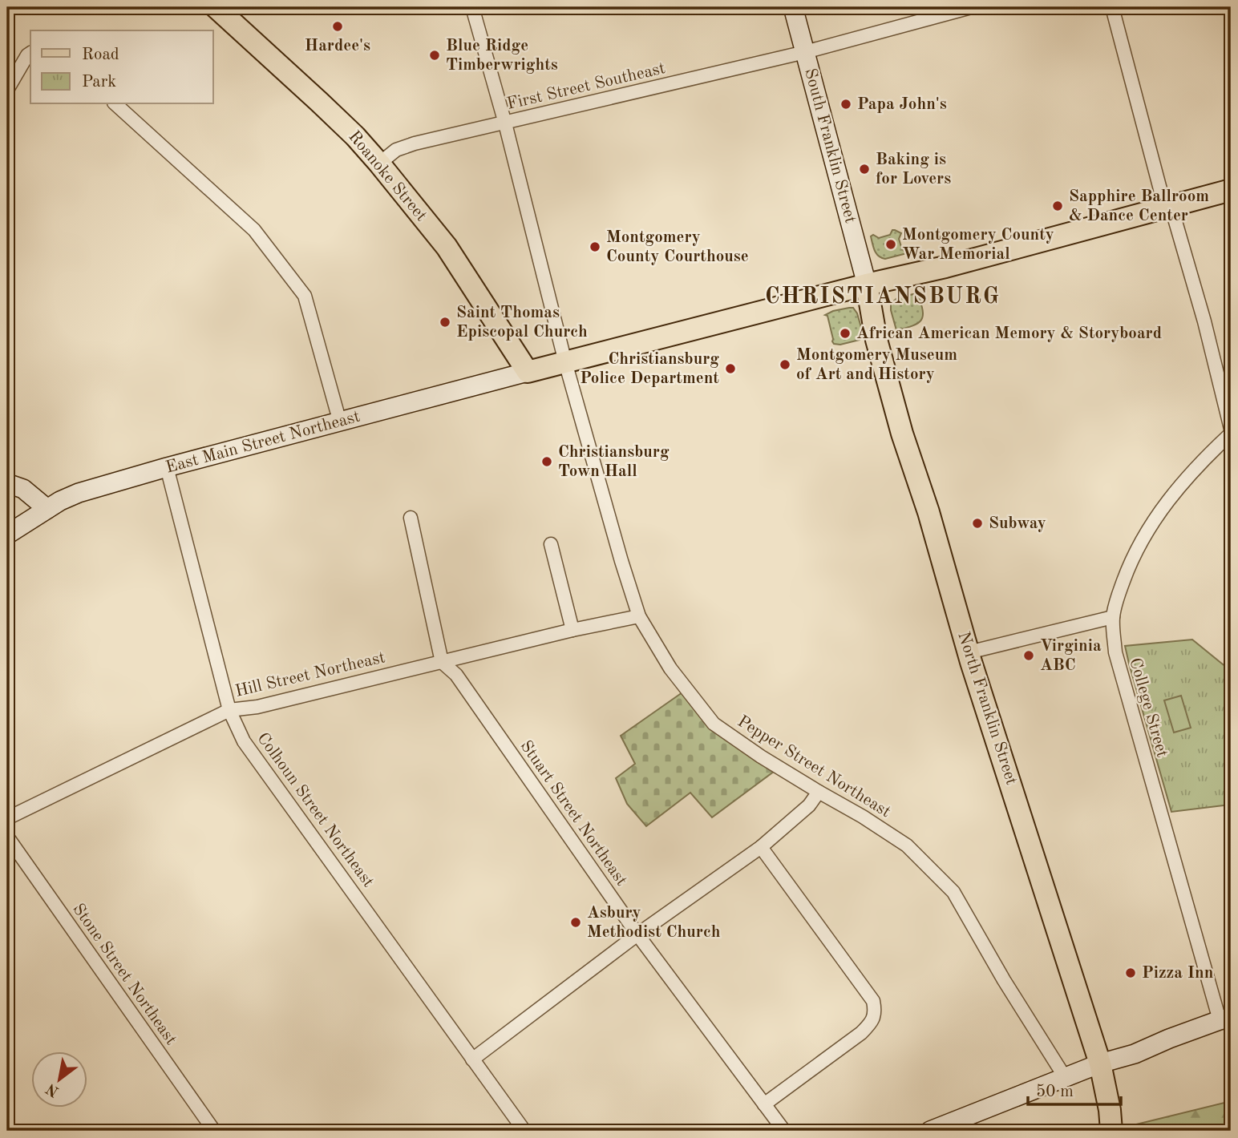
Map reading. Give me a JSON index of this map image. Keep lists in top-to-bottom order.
{
  "streets": {
    "main road": ["Roanoke Street", "North Franklin Street"],
    "street": [
      "First Street Southeast",
      "South Franklin Street",
      "East Main Street Northeast",
      "Hill Street Northeast",
      "College Street",
      "Pepper Street Northeast",
      "Colhoun Street Northeast",
      "Stuart Street Northeast",
      "Stone Street Northeast"
    ]
  },
  "crossings": [
    ["First Street Southeast", "South Franklin Street"],
    ["First Street Southeast", "Roanoke Street"],
    ["First Street Southeast", "Pepper Street Northeast"],
    ["South Franklin Street", "North Franklin Street"],
    ["Roanoke Street", "East Main Street Northeast"],
    ["East Main Street Northeast", "Colhoun Street Northeast"],
    ["Hill Street Northeast", "Pepper Street Northeast"],
    ["Hill Street Northeast", "Colhoun Street Northeast"],
    ["Hill Street Northeast", "Stuart Street Northeast"]
  ],
  "districts": ["CHRISTIANSBURG"],
  "places": [
    "Hardee's",
    "Blue Ridge Timberwrights",
    "Papa John's",
    "Baking is for Lovers",
    "Sapphire Ballroom & Dance Center",
    "Montgomery County War Memorial",
    "Montgomery County Courthouse",
    "Saint Thomas Episcopal Church",
    "African American Memory & Storyboard",
    "Montgomery Museum of Art and History",
    "Christiansburg Police Department",
    "Christiansburg Town Hall",
    "Subway",
    "Virginia ABC",
    "Asbury Methodist Church",
    "Pizza Inn"
  ],
  "legend": ["Road", "Park"],
  "scale_bar": "50 m",
  "north": "bottom left"
}
